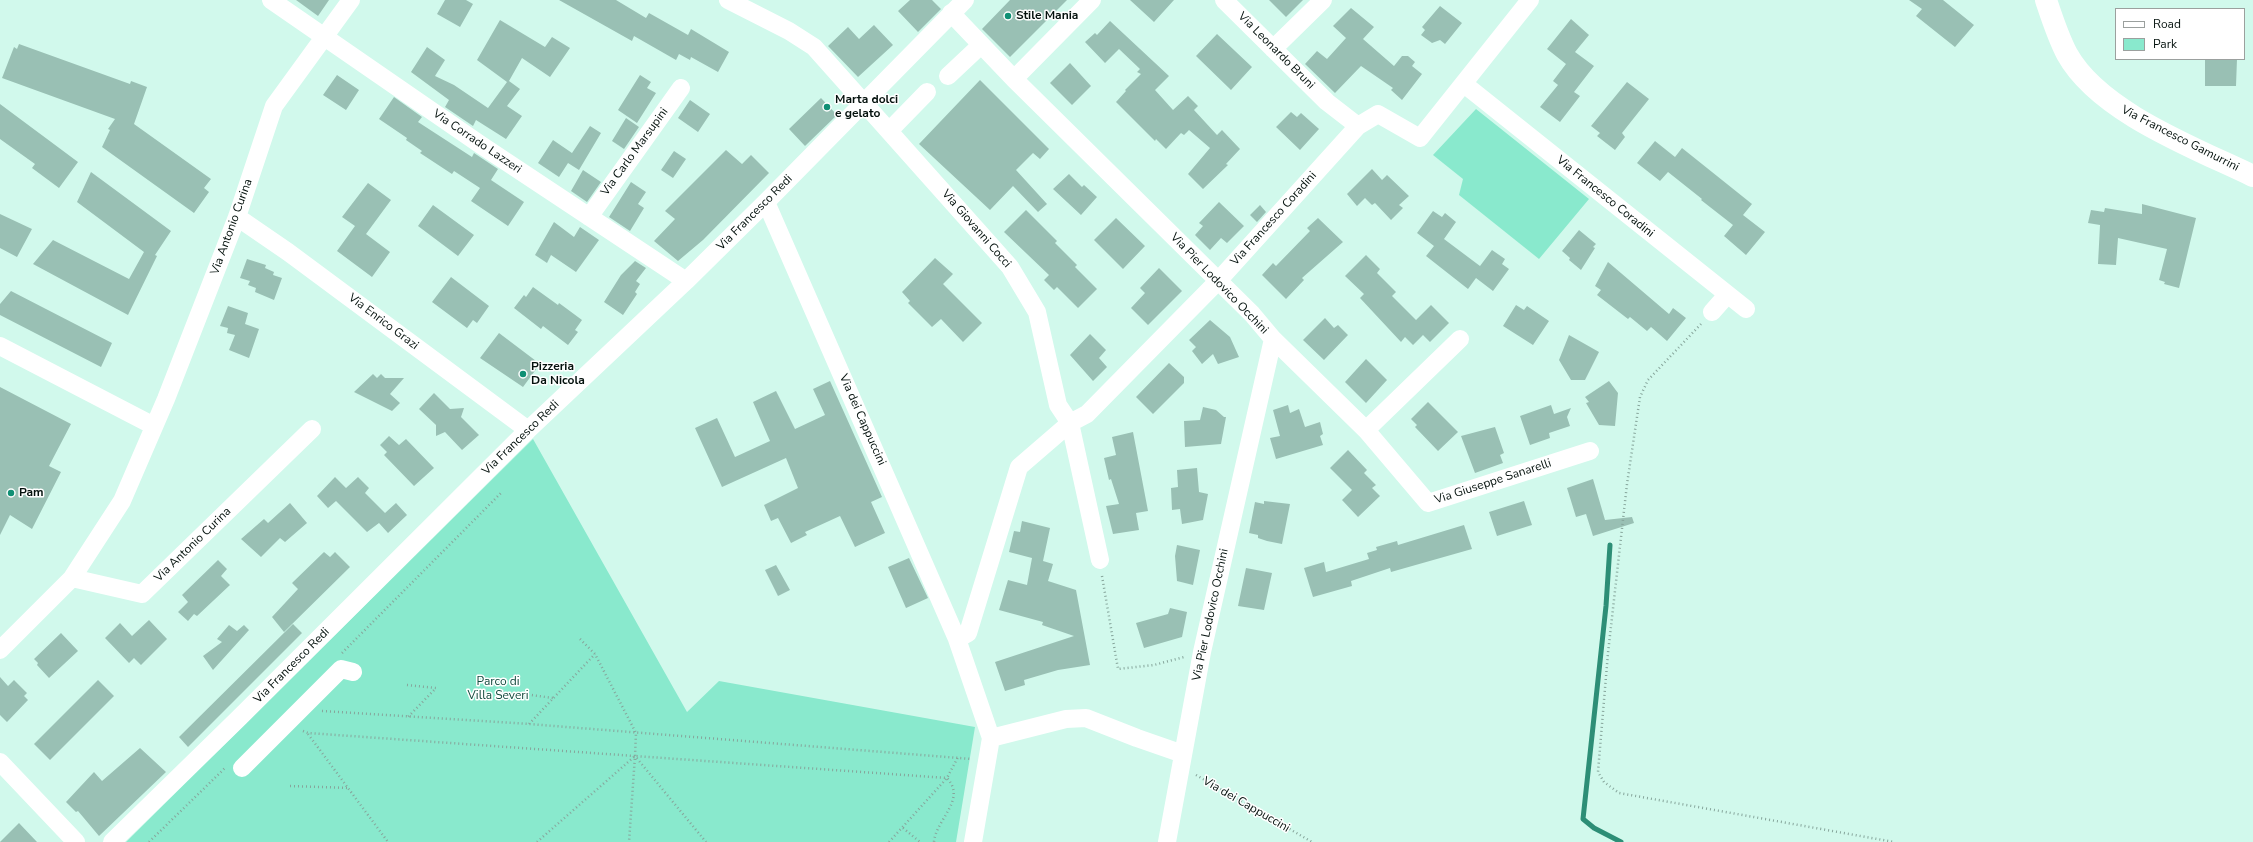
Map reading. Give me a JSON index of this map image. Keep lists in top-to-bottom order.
{
  "streets": {
    "main road": ["Via Francesco Gamurrini"],
    "street": [
      "Via Leonardo Bruni",
      "Via Corrado Lazzeri",
      "Via Carlo Marsupini",
      "Via Francesco Coradini",
      "Via Francesco Redi",
      "Via Antonio Curina",
      "Via Giovanni Cocci",
      "Via Pier Lodovico Occhini",
      "Via Enrico Grazi",
      "Via dei Cappuccini",
      "Via Giuseppe Sanarelli"
    ]
  },
  "crossings": [
    ["Via Leonardo Bruni", "Via Francesco Coradini"],
    ["Via Corrado Lazzeri", "Via Carlo Marsupini"],
    ["Via Corrado Lazzeri", "Via Francesco Redi"],
    ["Via Corrado Lazzeri", "Via Antonio Curina"],
    ["Via Francesco Coradini", "Via Giovanni Cocci"],
    ["Via Francesco Coradini", "Via Pier Lodovico Occhini"],
    ["Via Francesco Redi", "Via Giovanni Cocci"],
    ["Via Francesco Redi", "Via Pier Lodovico Occhini"],
    ["Via Francesco Redi", "Via Enrico Grazi"],
    ["Via Francesco Redi", "Via dei Cappuccini"],
    ["Via Antonio Curina", "Via Enrico Grazi"],
    ["Via Pier Lodovico Occhini", "Via dei Cappuccini"],
    ["Via Pier Lodovico Occhini", "Via Giuseppe Sanarelli"]
  ],
  "parks": ["Parco di Villa Severi"],
  "places": [
    "Stile Mania",
    "Marta dolci e gelato",
    "Pizzeria Da Nicola",
    "Pam"
  ],
  "legend": ["Road", "Park"]
}
